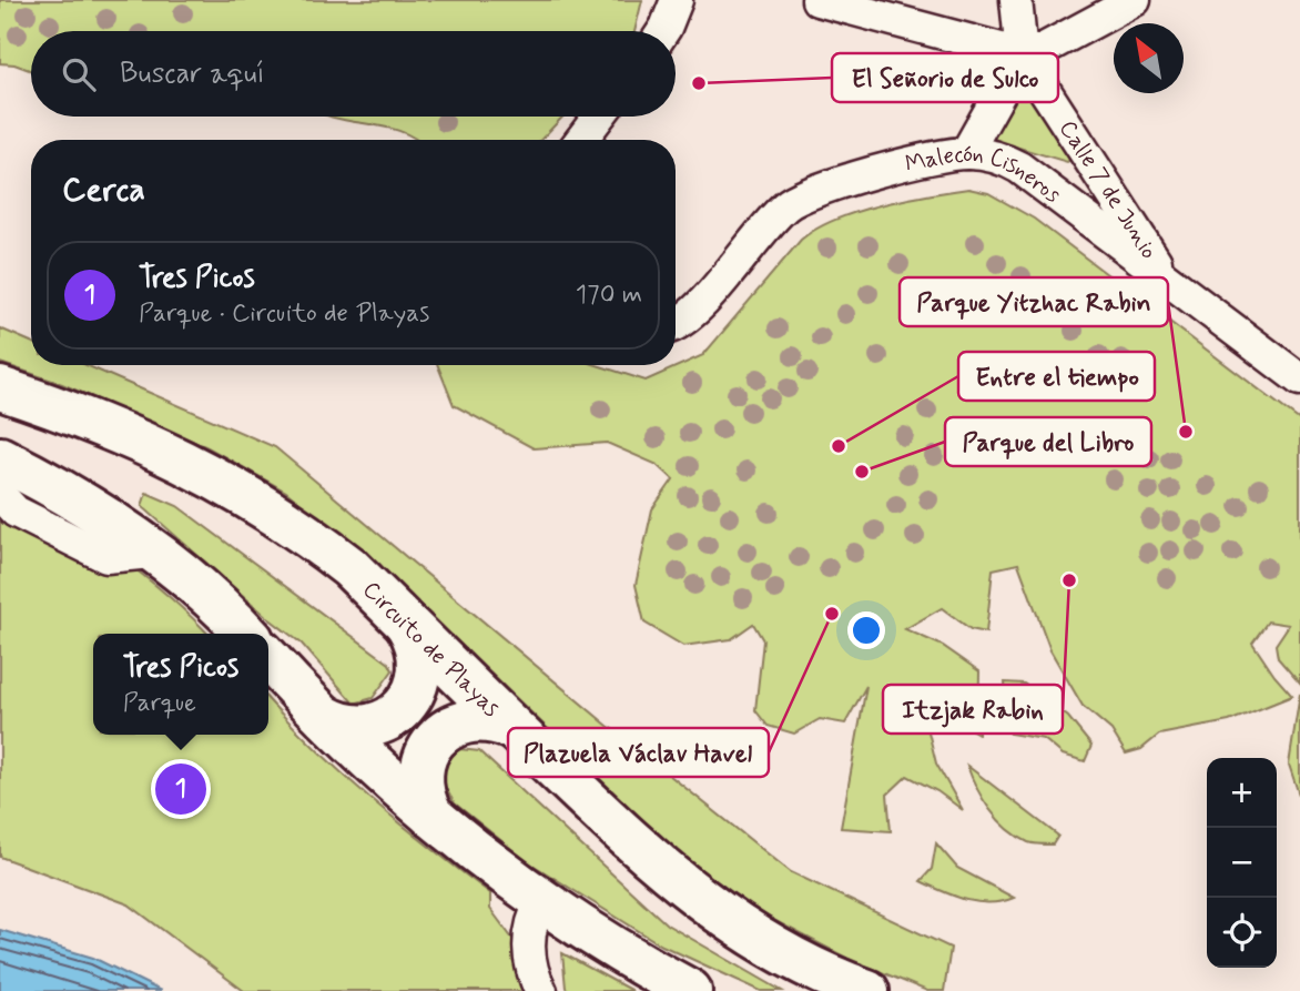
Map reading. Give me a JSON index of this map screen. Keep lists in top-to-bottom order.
{
  "streets": {
    "highway": ["Circuito de Playas"],
    "street": ["Malecón Cisneros", "Calle 7 de Junio"]
  },
  "crossings": [
    ["Malecón Cisneros", "Calle 7 de Junio"]
  ],
  "places": [
    "El Señorio de Sulco",
    "Parque Yitzhac Rabin",
    "Entre el tiempo",
    "Parque del Libro",
    "Itzjak Rabin",
    "Plazuela Václav Havel"
  ],
  "north": "top left",
  "page": {
    "search": "Buscar aquí",
    "heading": "Cerca",
    "list": [
      {
        "mark": "1",
        "name": "Tres Picos",
        "note": "Parque · Circuito de Playas",
        "value": "170 m"
      }
    ],
    "popup": ["Tres Picos", "Parque"],
    "map_buttons": ["+", "−"],
    "pins": "1"
  }
}
